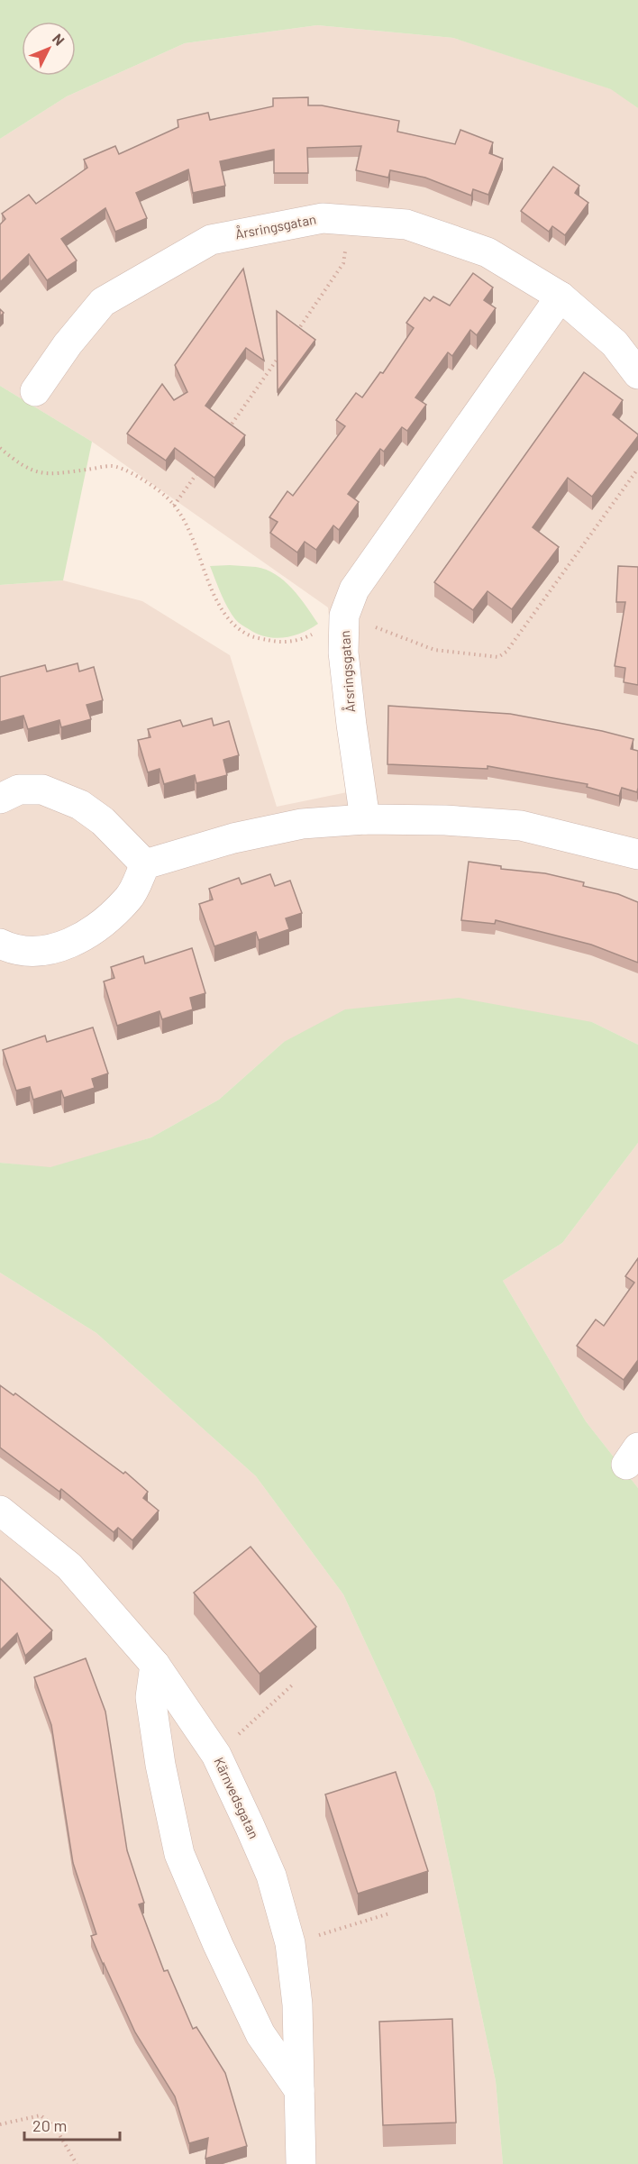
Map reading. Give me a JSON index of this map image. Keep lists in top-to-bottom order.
{
  "streets": {
    "street": ["Årsringsgatan", "Kärnvedsgatan"]
  },
  "scale_bar": "20 m",
  "north": "top right"
}
